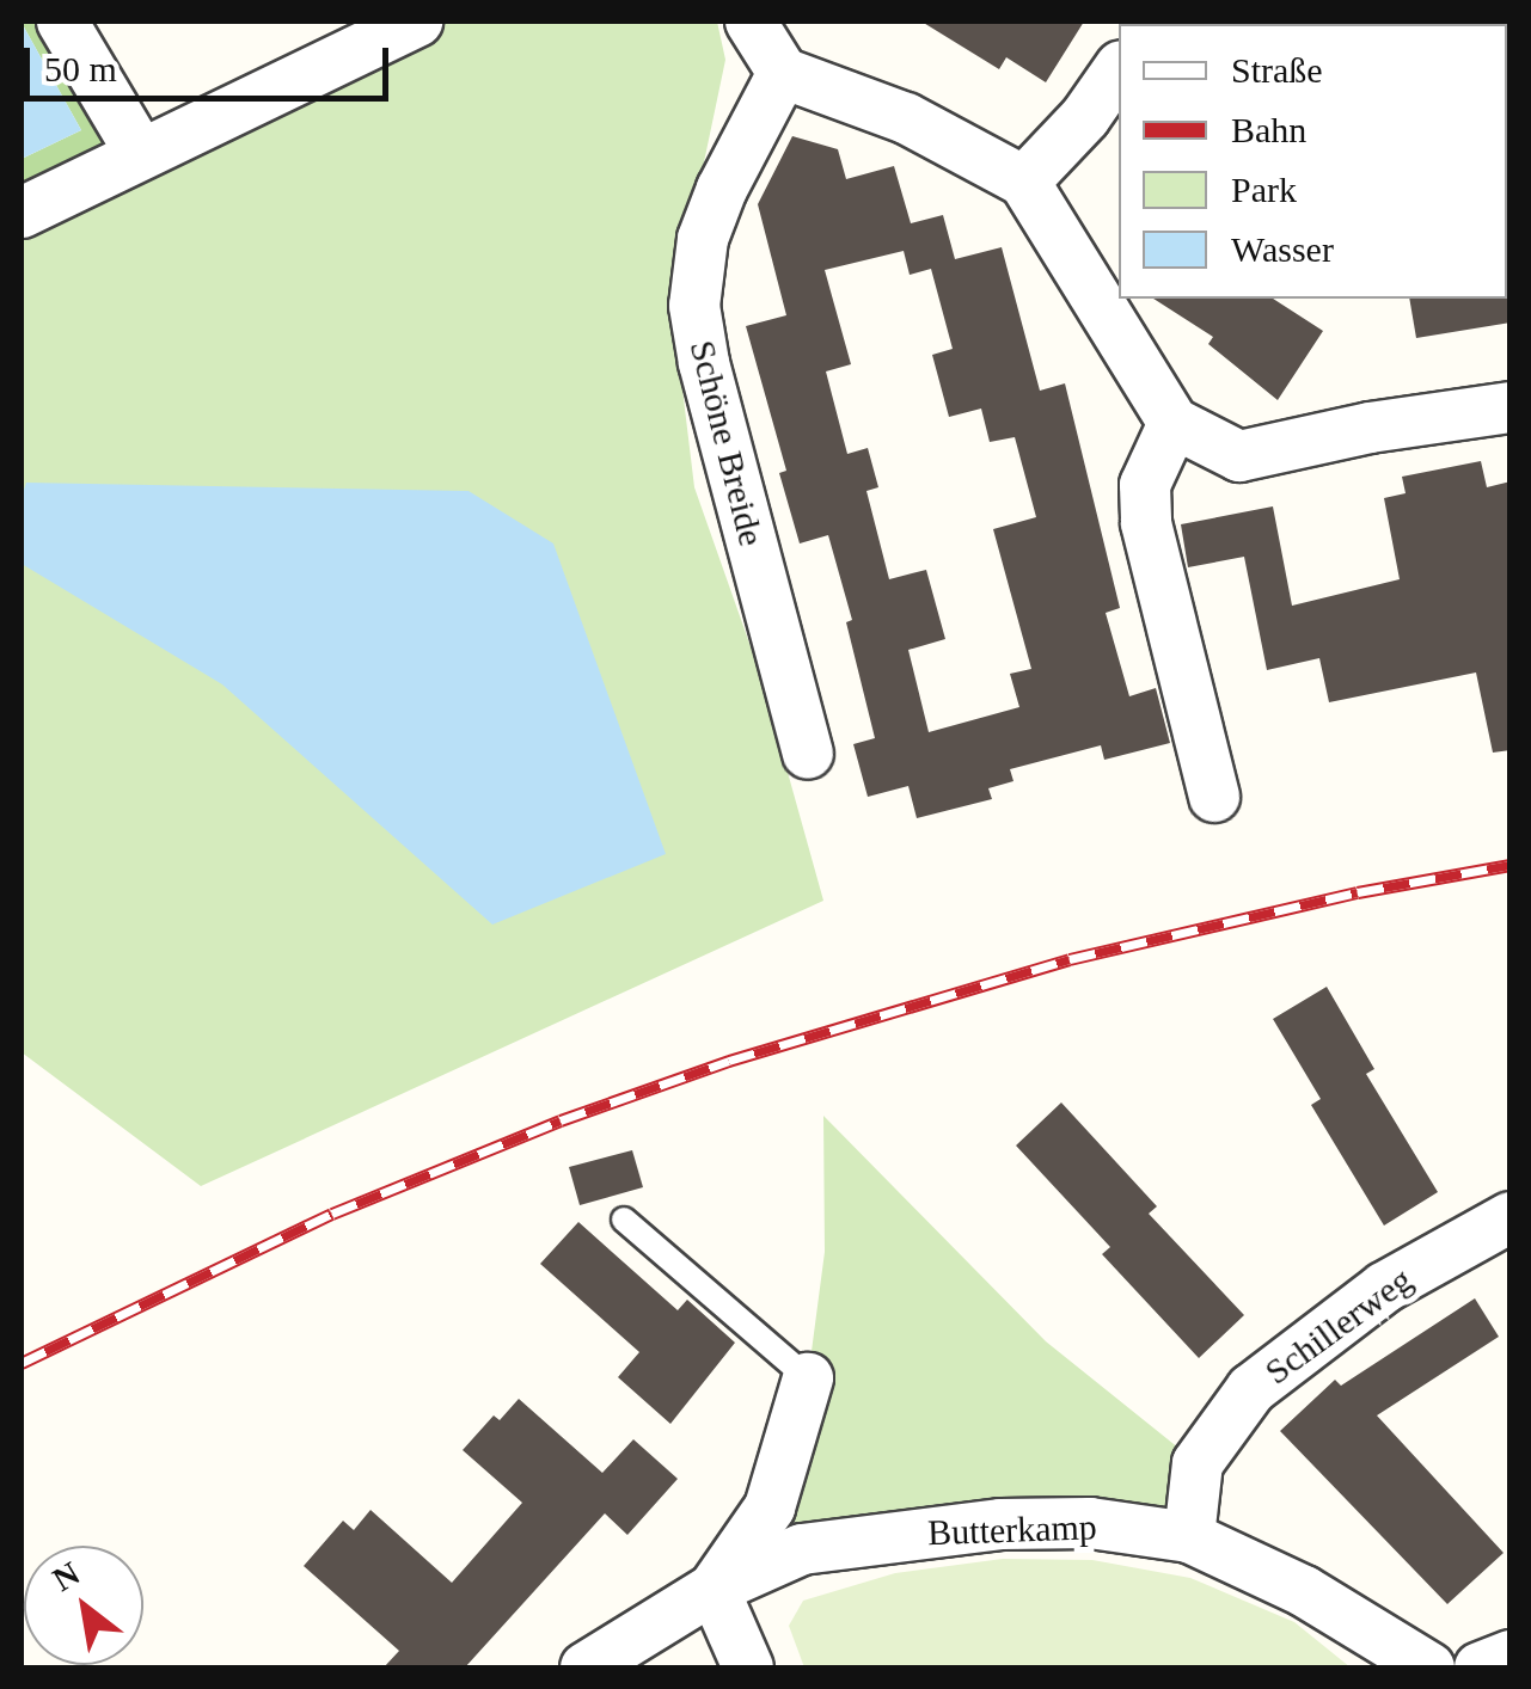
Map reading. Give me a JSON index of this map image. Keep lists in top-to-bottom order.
{
  "streets": {
    "street": ["Schöne Breide", "Schillerweg", "Butterkamp"]
  },
  "crossings": [
    ["Schillerweg", "Butterkamp"]
  ],
  "legend": [
    "Straße",
    "Bahn",
    "Park",
    "Wasser"
  ],
  "scale_bar": "50 m",
  "north": "top left"
}
